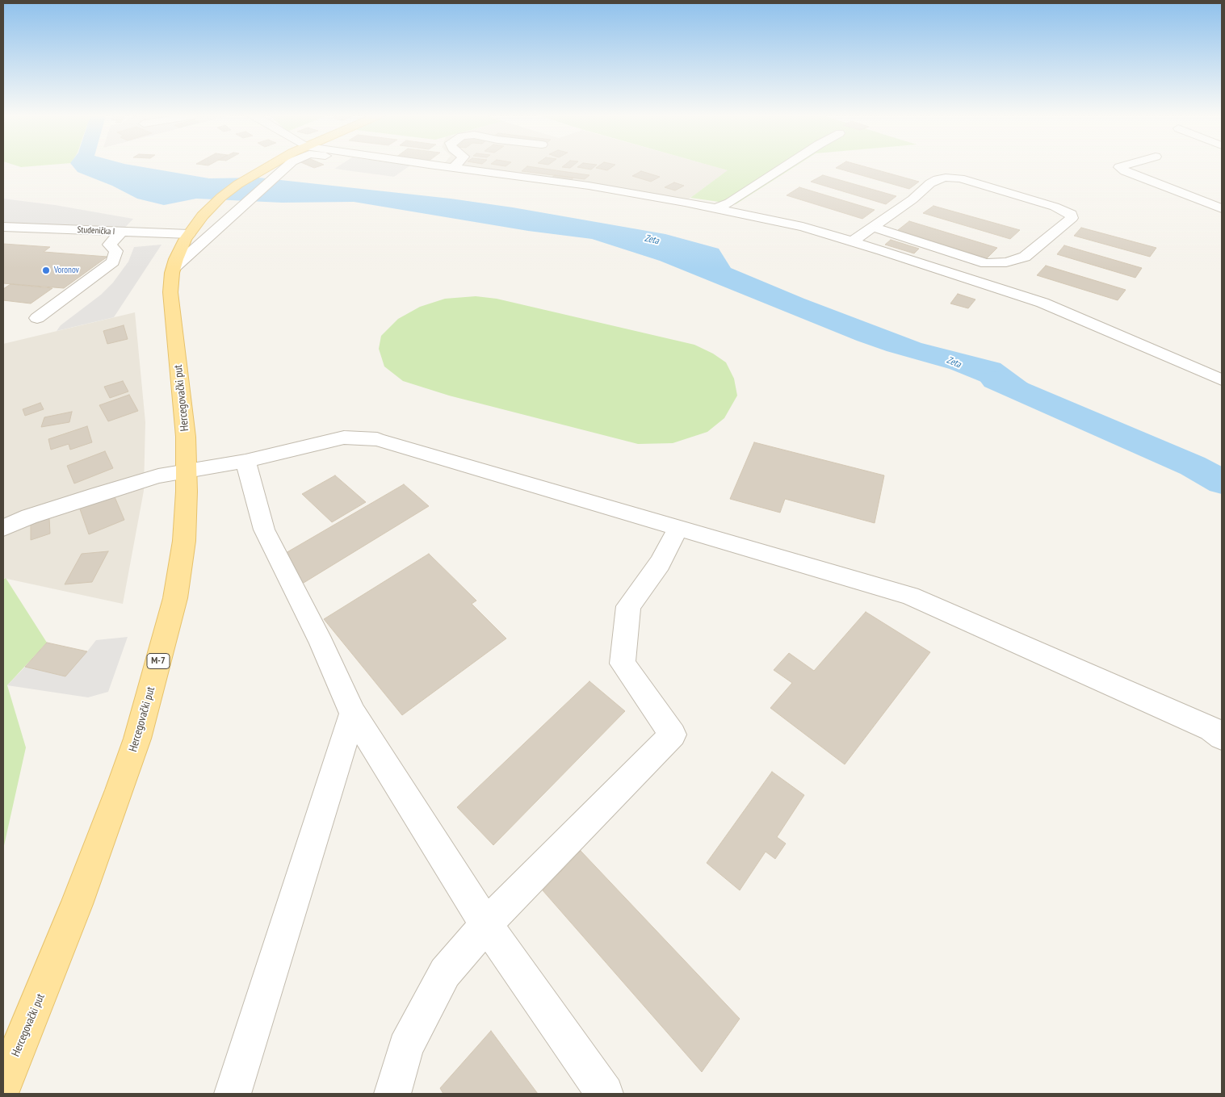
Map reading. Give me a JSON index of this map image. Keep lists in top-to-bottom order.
{
  "streets": {
    "main road": ["Hercegovački put", "M-7"],
    "street": ["Studenička I"]
  },
  "crossings": [
    ["Studenička I", "Hercegovački put"],
    ["Studenička I", "M-7"],
    ["Hercegovački put", "M-7"]
  ],
  "water": ["Zeta"],
  "places": ["Voronov"]
}
